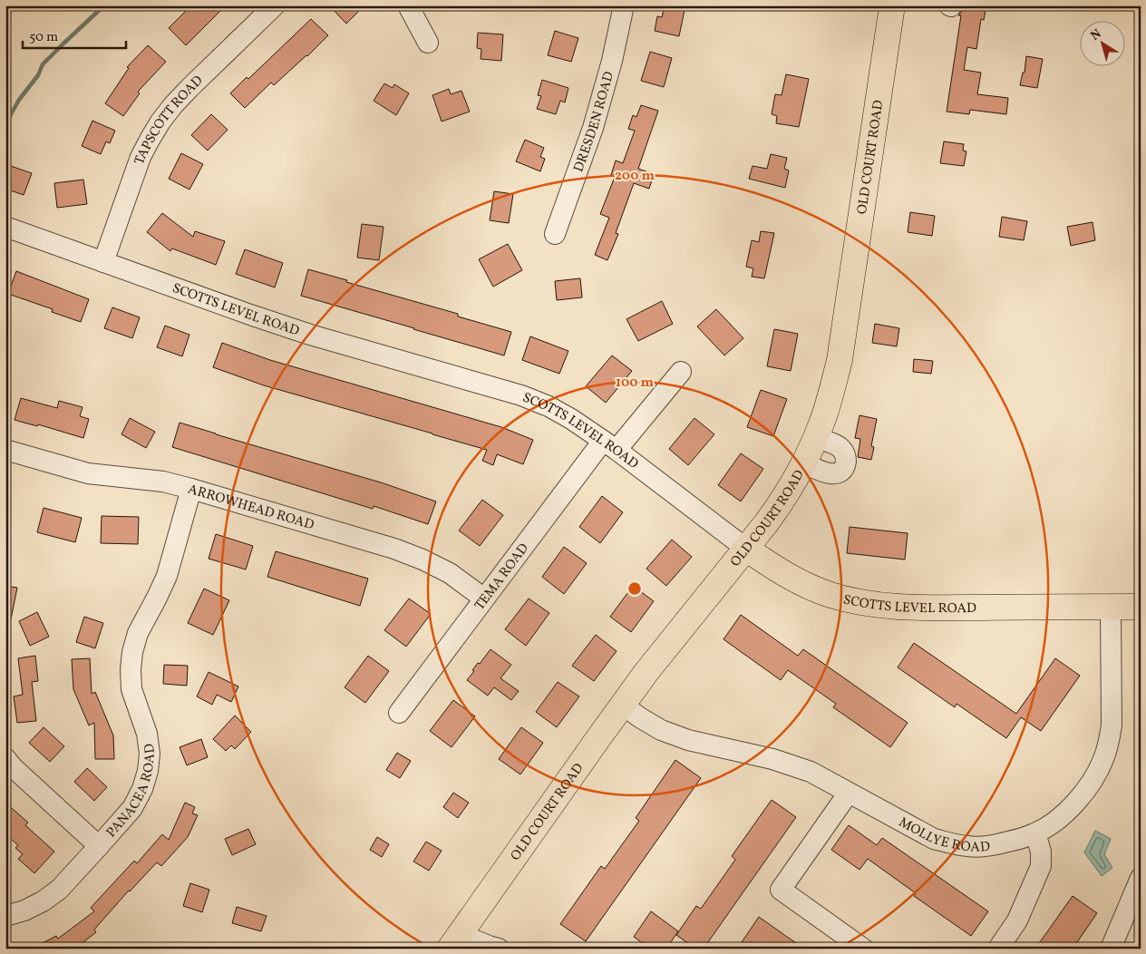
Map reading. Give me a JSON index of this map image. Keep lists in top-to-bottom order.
{
  "streets": {
    "main road": ["OLD COURT ROAD", "SCOTTS LEVEL ROAD"],
    "street": [
      "DRESDEN ROAD",
      "TAPSCOTT ROAD",
      "ARROWHEAD ROAD",
      "TEMA ROAD",
      "PANACEA ROAD",
      "MOLLYE ROAD"
    ]
  },
  "crossings": [
    ["TAPSCOTT ROAD", "SCOTTS LEVEL ROAD"],
    ["OLD COURT ROAD", "SCOTTS LEVEL ROAD"],
    ["OLD COURT ROAD", "MOLLYE ROAD"],
    ["SCOTTS LEVEL ROAD", "TEMA ROAD"],
    ["SCOTTS LEVEL ROAD", "MOLLYE ROAD"],
    ["ARROWHEAD ROAD", "TEMA ROAD"],
    ["ARROWHEAD ROAD", "PANACEA ROAD"]
  ],
  "scale_bar": "50 m",
  "north": "top left",
  "rings": ["200 m", "100 m"]
}
